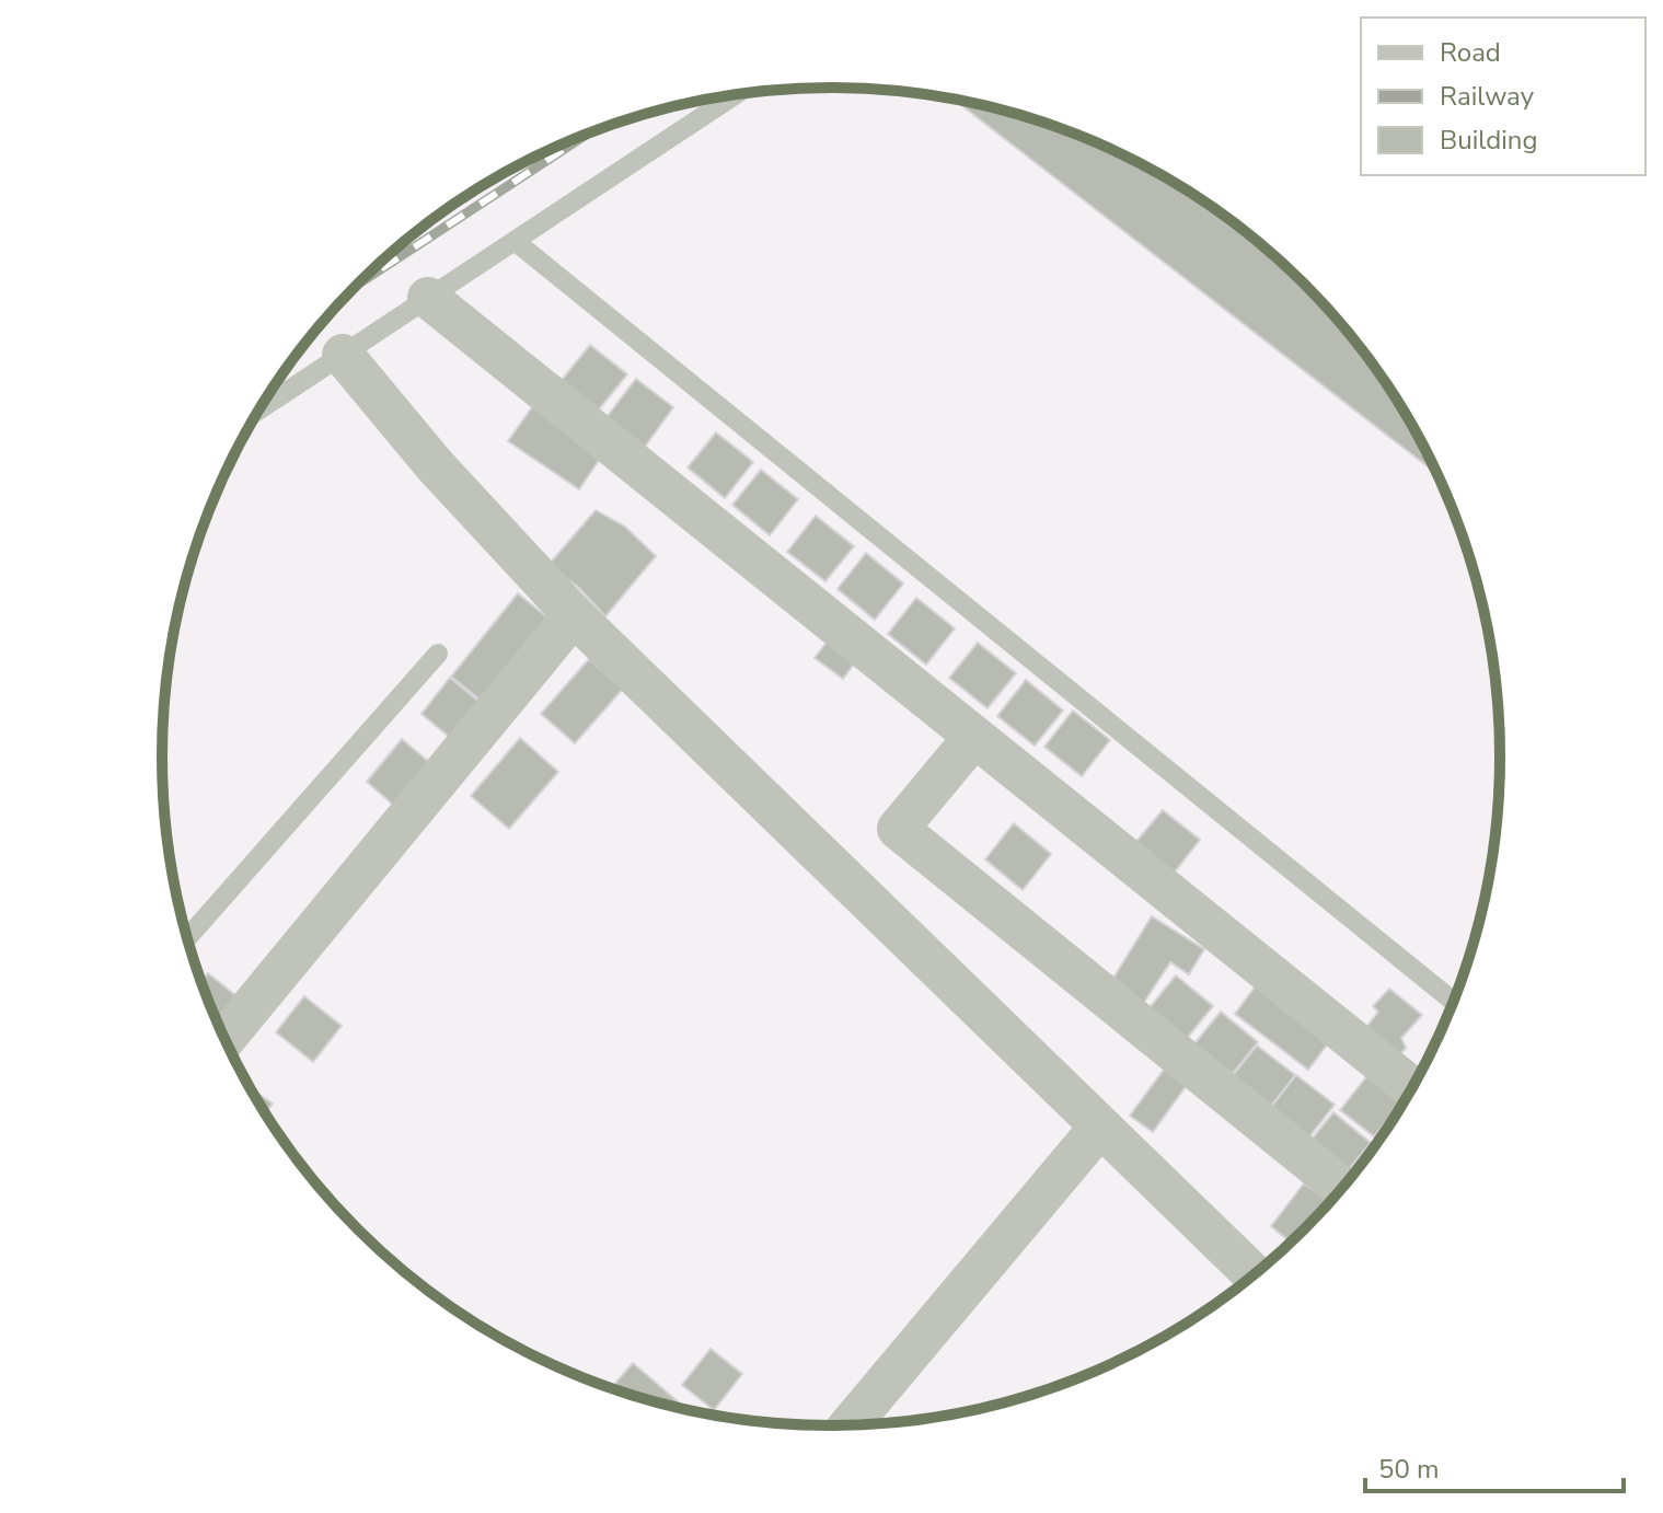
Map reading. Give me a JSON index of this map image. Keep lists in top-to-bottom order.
{
  "legend": ["Road", "Railway", "Building"],
  "scale_bar": "50 m"
}
